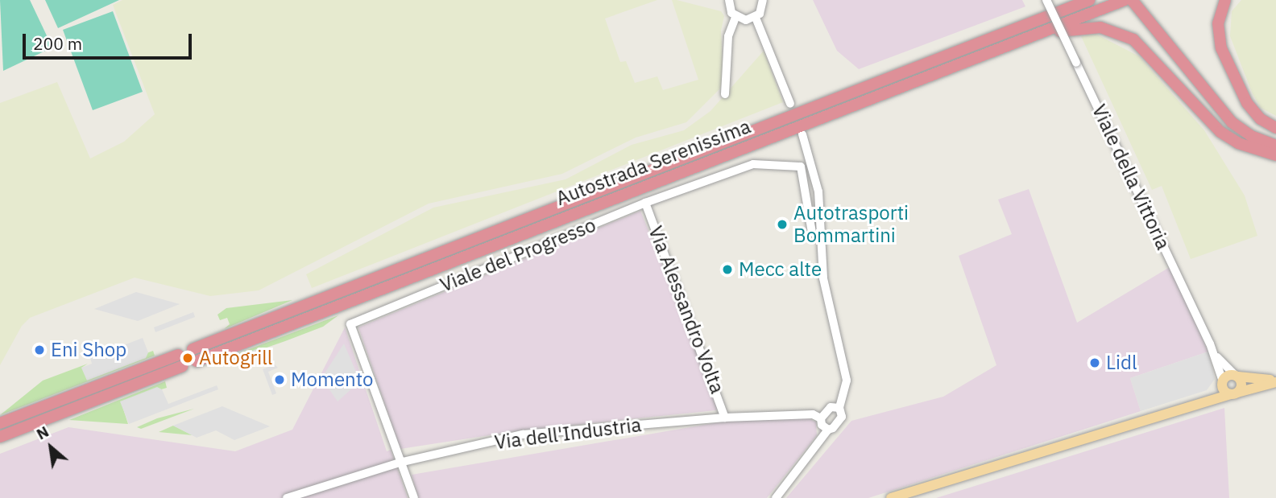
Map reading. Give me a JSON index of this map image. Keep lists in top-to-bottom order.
{
  "streets": {
    "highway": ["Autostrada Serenissima"],
    "street": [
      "Viale della Vittoria",
      "Viale del Progresso",
      "Via Alessandro Volta",
      "Via dell'Industria"
    ]
  },
  "crossings": [
    ["Viale del Progresso", "Via Alessandro Volta"],
    ["Viale del Progresso", "Via dell'Industria"],
    ["Via Alessandro Volta", "Via dell'Industria"]
  ],
  "places": [
    "Autotrasporti Bommartini",
    "Mecc alte",
    "Eni Shop",
    "Autogrill",
    "Lidl",
    "Momento"
  ],
  "scale_bar": "200 m",
  "north": "top left"
}
